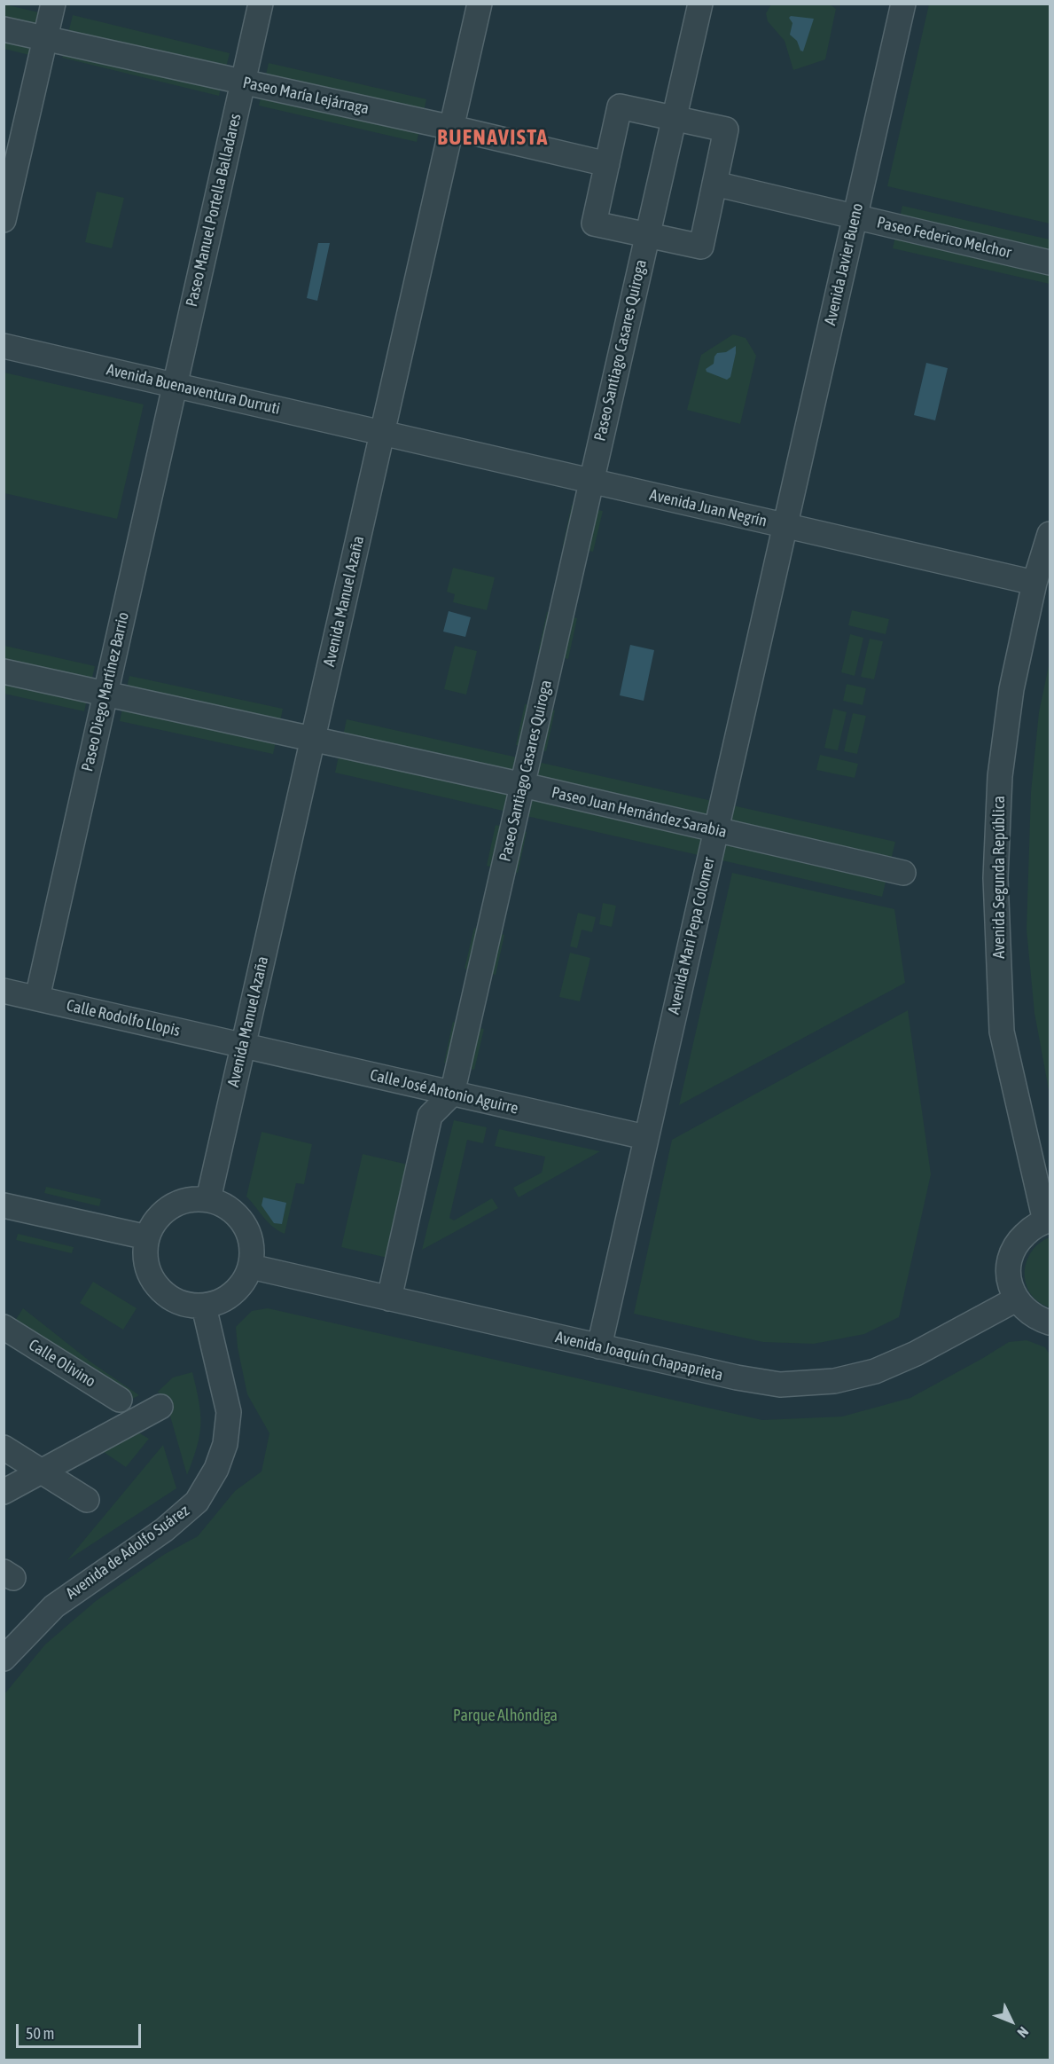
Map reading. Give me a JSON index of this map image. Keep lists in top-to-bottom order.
{
  "streets": {
    "street": [
      "Paseo María Lejárraga",
      "Paseo Manuel Portella Balladares",
      "Paseo Federico Melchor",
      "Avenida Javier Bueno",
      "Paseo Santiago Casares Quiroga",
      "Avenida Buenaventura Durruti",
      "Avenida Juan Negrín",
      "Avenida Manuel Azaña",
      "Paseo Diego Martínez Barrio",
      "Paseo Juan Hernández Sarabia",
      "Avenida Segunda República",
      "Avenida Mari Pepa Colomer",
      "Calle Rodolfo Llopis",
      "Calle José Antonio Aguirre",
      "Avenida Joaquín Chapaprieta",
      "Calle Olivino",
      "Avenida de Adolfo Suárez"
    ]
  },
  "crossings": [
    ["Paseo María Lejárraga", "Paseo Manuel Portella Balladares"],
    ["Paseo María Lejárraga", "Avenida Manuel Azaña"],
    ["Paseo Manuel Portella Balladares", "Avenida Buenaventura Durruti"],
    ["Paseo Manuel Portella Balladares", "Paseo Diego Martínez Barrio"],
    ["Paseo Federico Melchor", "Avenida Javier Bueno"],
    ["Avenida Javier Bueno", "Avenida Juan Negrín"],
    ["Avenida Javier Bueno", "Avenida Mari Pepa Colomer"],
    ["Paseo Santiago Casares Quiroga", "Avenida Juan Negrín"],
    ["Paseo Santiago Casares Quiroga", "Paseo Juan Hernández Sarabia"],
    ["Paseo Santiago Casares Quiroga", "Calle José Antonio Aguirre"],
    ["Avenida Buenaventura Durruti", "Avenida Juan Negrín"],
    ["Avenida Buenaventura Durruti", "Avenida Manuel Azaña"],
    ["Avenida Buenaventura Durruti", "Paseo Diego Martínez Barrio"],
    ["Avenida Juan Negrín", "Avenida Manuel Azaña"],
    ["Avenida Juan Negrín", "Avenida Segunda República"],
    ["Avenida Juan Negrín", "Avenida Mari Pepa Colomer"],
    ["Avenida Manuel Azaña", "Paseo Juan Hernández Sarabia"],
    ["Avenida Manuel Azaña", "Calle Rodolfo Llopis"],
    ["Avenida Manuel Azaña", "Calle José Antonio Aguirre"],
    ["Avenida Manuel Azaña", "Avenida Joaquín Chapaprieta"],
    ["Avenida Manuel Azaña", "Avenida de Adolfo Suárez"],
    ["Paseo Diego Martínez Barrio", "Paseo Juan Hernández Sarabia"],
    ["Paseo Diego Martínez Barrio", "Calle Rodolfo Llopis"],
    ["Paseo Juan Hernández Sarabia", "Avenida Mari Pepa Colomer"],
    ["Avenida Mari Pepa Colomer", "Calle José Antonio Aguirre"],
    ["Avenida Mari Pepa Colomer", "Avenida Joaquín Chapaprieta"],
    ["Calle Rodolfo Llopis", "Calle José Antonio Aguirre"],
    ["Avenida Joaquín Chapaprieta", "Avenida de Adolfo Suárez"]
  ],
  "districts": ["BUENAVISTA"],
  "parks": ["Parque Alhóndiga"],
  "scale_bar": "50 m",
  "north": "bottom right"
}
